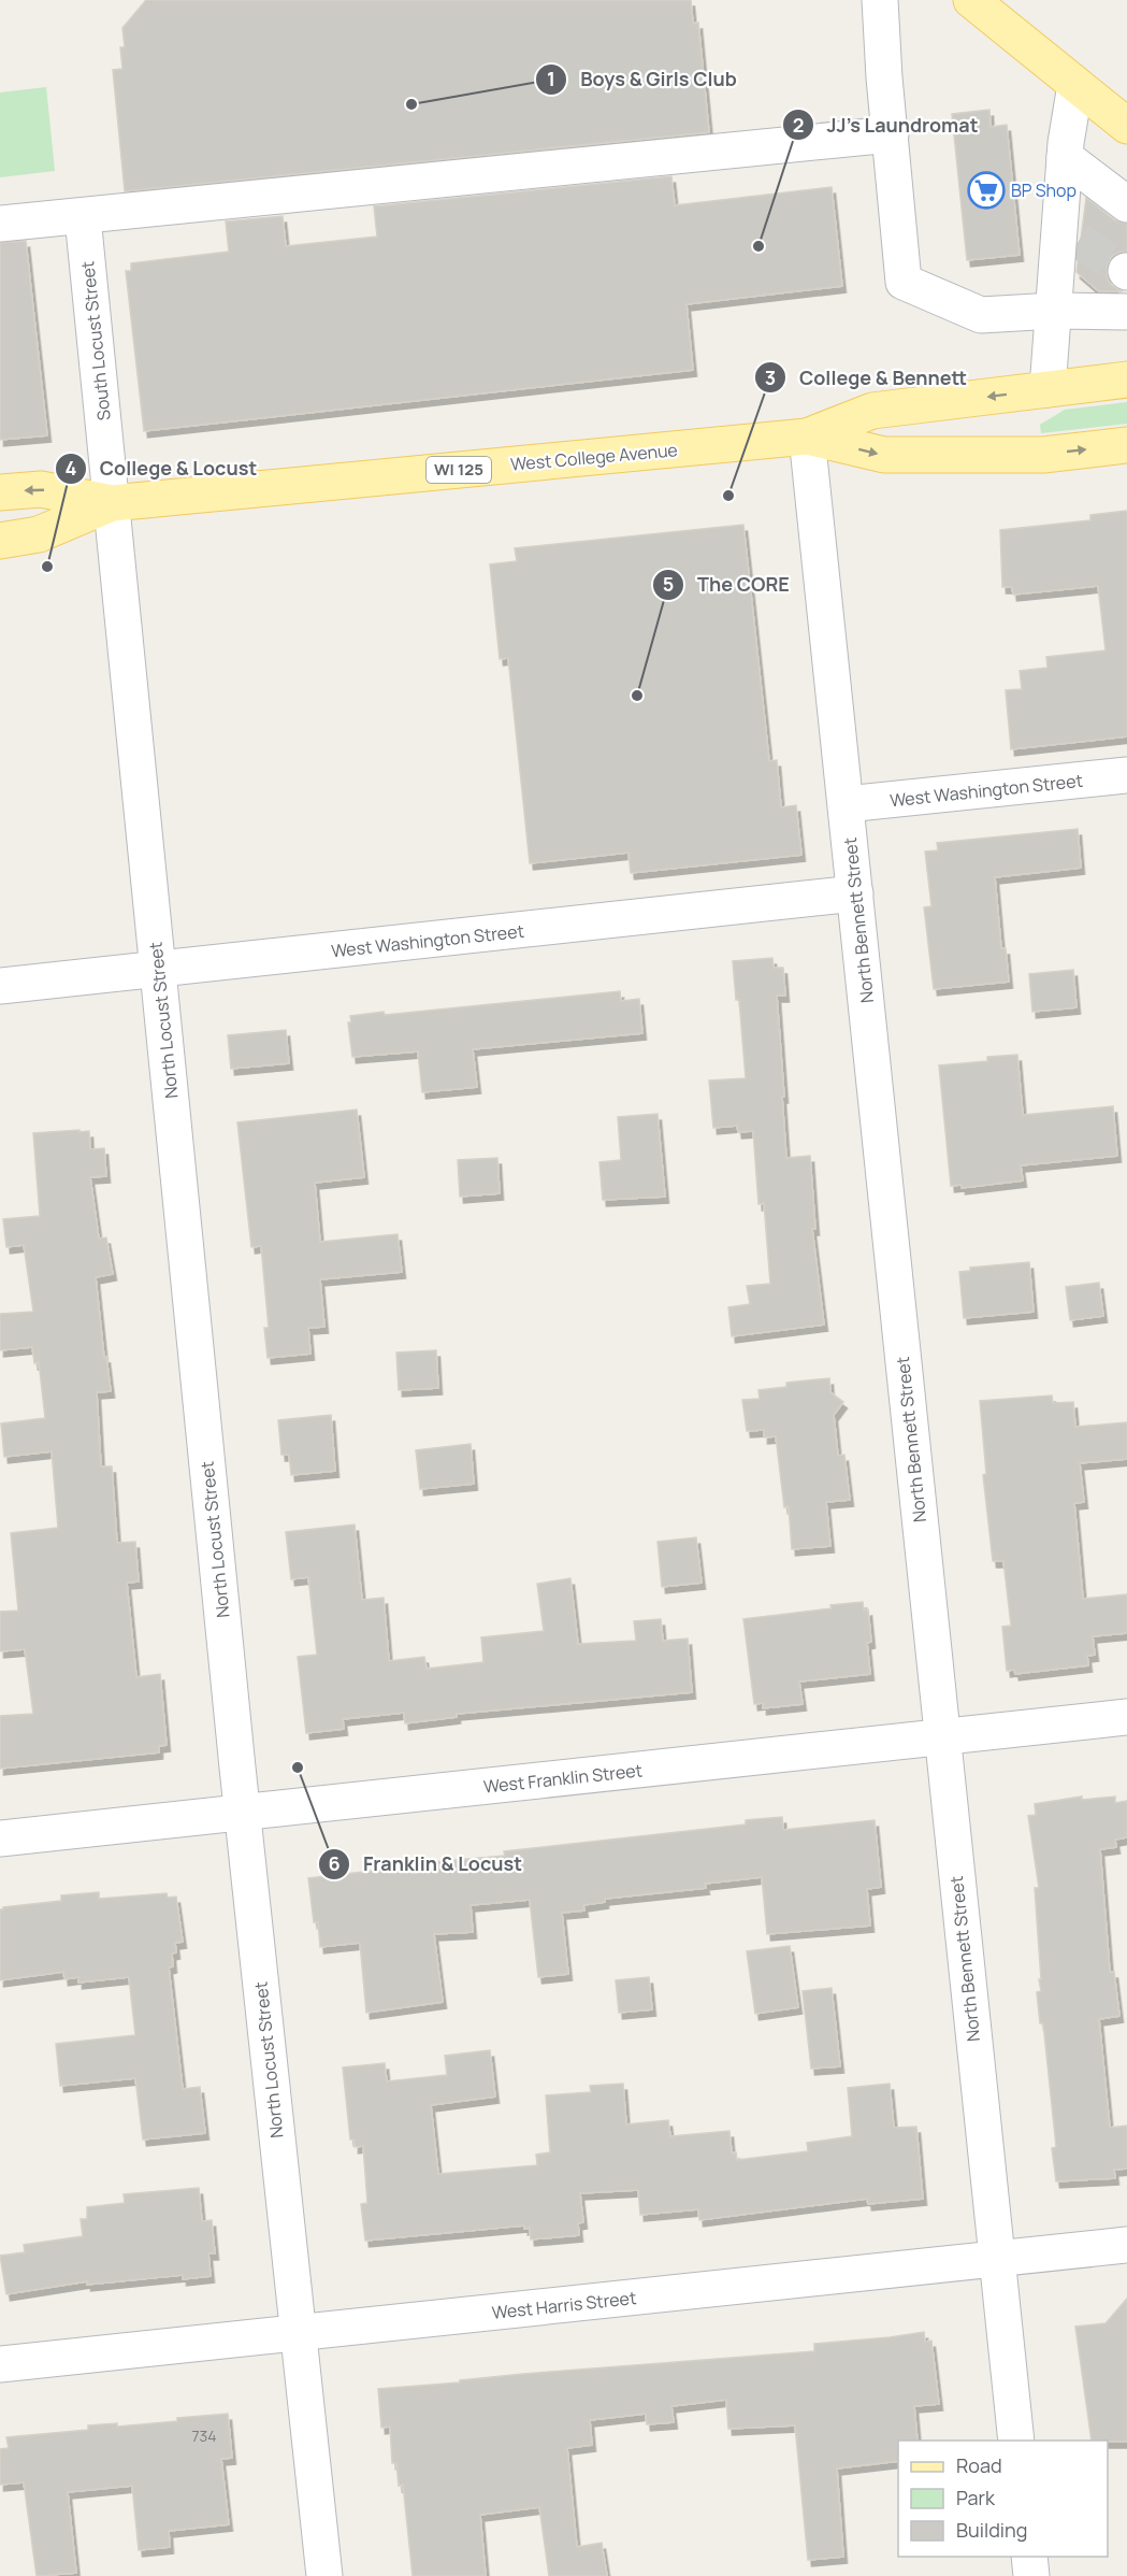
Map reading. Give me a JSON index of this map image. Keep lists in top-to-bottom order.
{
  "streets": {
    "main road": ["West College Avenue", "WI 125"],
    "street": [
      "South Locust Street",
      "West Washington Street",
      "North Bennett Street",
      "North Locust Street",
      "West Franklin Street",
      "West Harris Street"
    ]
  },
  "crossings": [
    ["South Locust Street", "West College Avenue"],
    ["South Locust Street", "North Locust Street"],
    ["West College Avenue", "North Bennett Street"],
    ["West College Avenue", "North Locust Street"],
    ["West Washington Street", "North Bennett Street"],
    ["West Washington Street", "North Locust Street"],
    ["North Bennett Street", "West Franklin Street"],
    ["North Bennett Street", "West Harris Street"],
    ["North Locust Street", "West Franklin Street"],
    ["North Locust Street", "West Harris Street"]
  ],
  "places": {
    "other": [
      "Boys & Girls Club",
      "JJ's Laundromat",
      "College & Bennett",
      "College & Locust",
      "The CORE",
      "Franklin & Locust"
    ],
    "supermarket": ["BP Shop"]
  },
  "house_numbers": ["734"],
  "legend": ["Road", "Park", "Building"]
}
